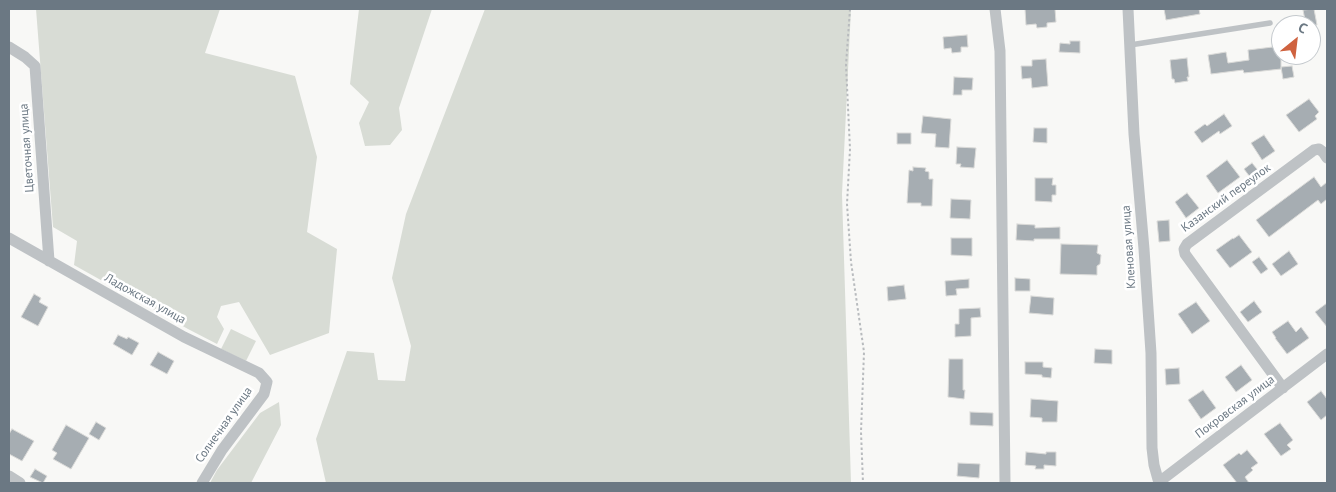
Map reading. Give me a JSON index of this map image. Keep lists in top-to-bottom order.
{
  "streets": {
    "street": [
      "Цветочная улица",
      "Казанский переулок",
      "Кленовая улица",
      "Ладожская улица",
      "Покровская улица",
      "Солнечная улица"
    ]
  },
  "crossings": [
    ["Цветочная улица", "Ладожская улица"],
    ["Казанский переулок", "Покровская улица"],
    ["Кленовая улица", "Покровская улица"],
    ["Ладожская улица", "Солнечная улица"]
  ],
  "north": "top right"
}
